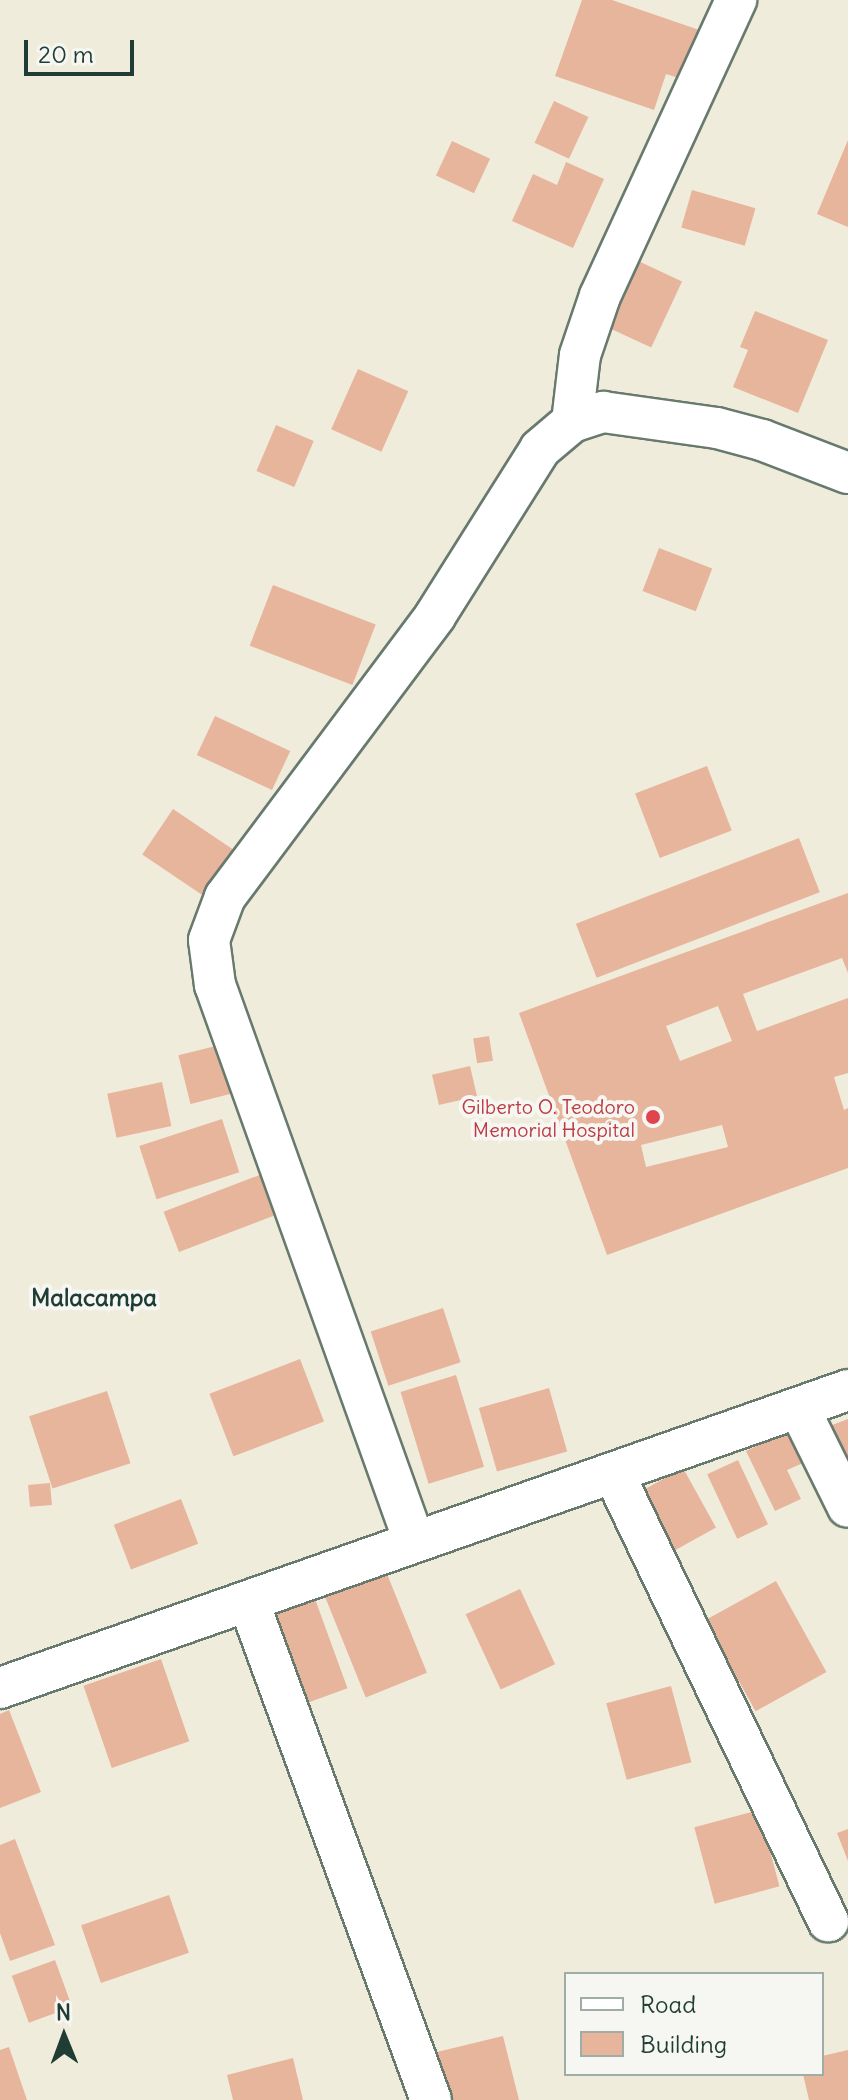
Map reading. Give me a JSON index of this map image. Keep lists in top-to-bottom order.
{
  "districts": ["Malacampa"],
  "places": ["Gilberto O. Teodoro Memorial Hospital"],
  "legend": ["Road", "Building"],
  "scale_bar": "20 m",
  "north": "top"
}
